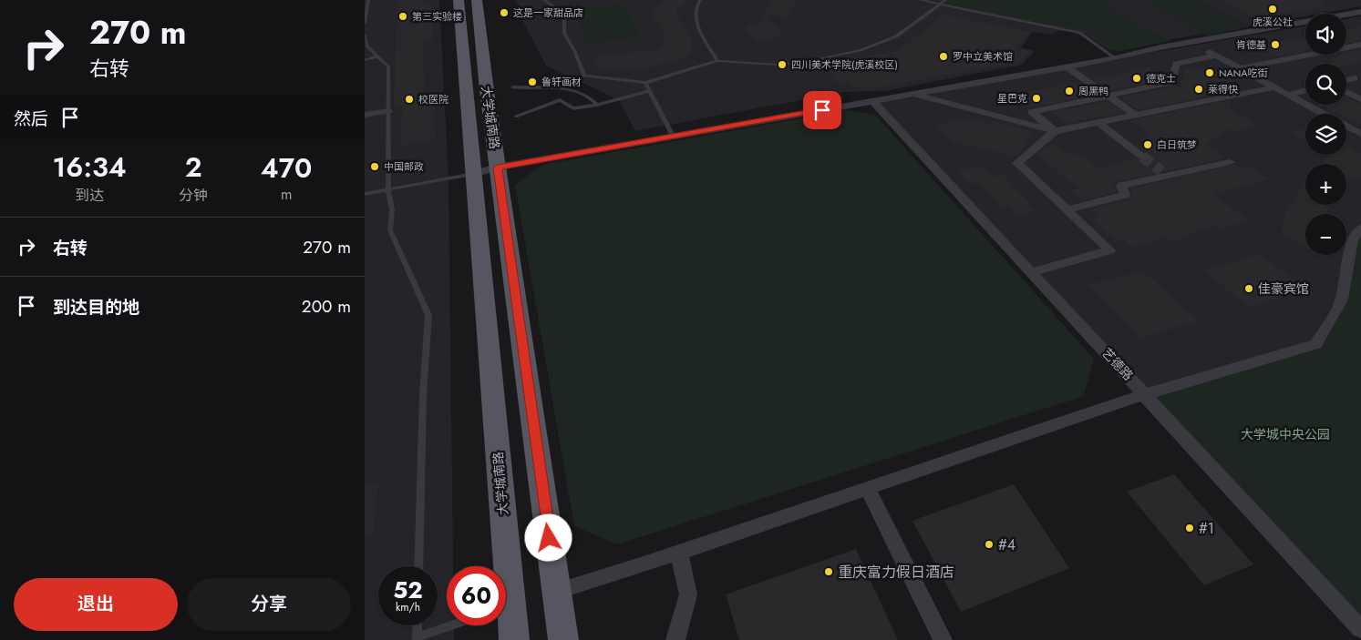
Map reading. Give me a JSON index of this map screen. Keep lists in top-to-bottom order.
{
  "streets": {
    "main road": ["大学城南路"],
    "street": ["艺德路"]
  },
  "parks": ["大学城中央公园"],
  "places": [
    "虎溪公社",
    "这是一家甜品店",
    "第三实验楼",
    "肯德基",
    "罗中立美术馆",
    "四川美术学院(虎溪校区)",
    "NANA吃街",
    "德克士",
    "鲁轩画材",
    "莱得快",
    "周黑鸭",
    "星巴克",
    "校医院",
    "白日筑梦",
    "中国邮政",
    "佳豪宾馆",
    "#1",
    "#4",
    "重庆富力假日酒店"
  ],
  "page": {
    "turn": ["270 m", "右转"],
    "map_buttons": ["+", "−"],
    "then": "然后",
    "eta": [
      "16:34",
      "到达",
      "2",
      "分钟",
      "470",
      "m"
    ],
    "list": [
      {
        "name": "右转",
        "value": "270 m"
      },
      {
        "name": "到达目的地",
        "value": "200 m"
      }
    ],
    "speed": "52 km/h",
    "limit": "60",
    "buttons": ["退出", "分享"]
  }
}
